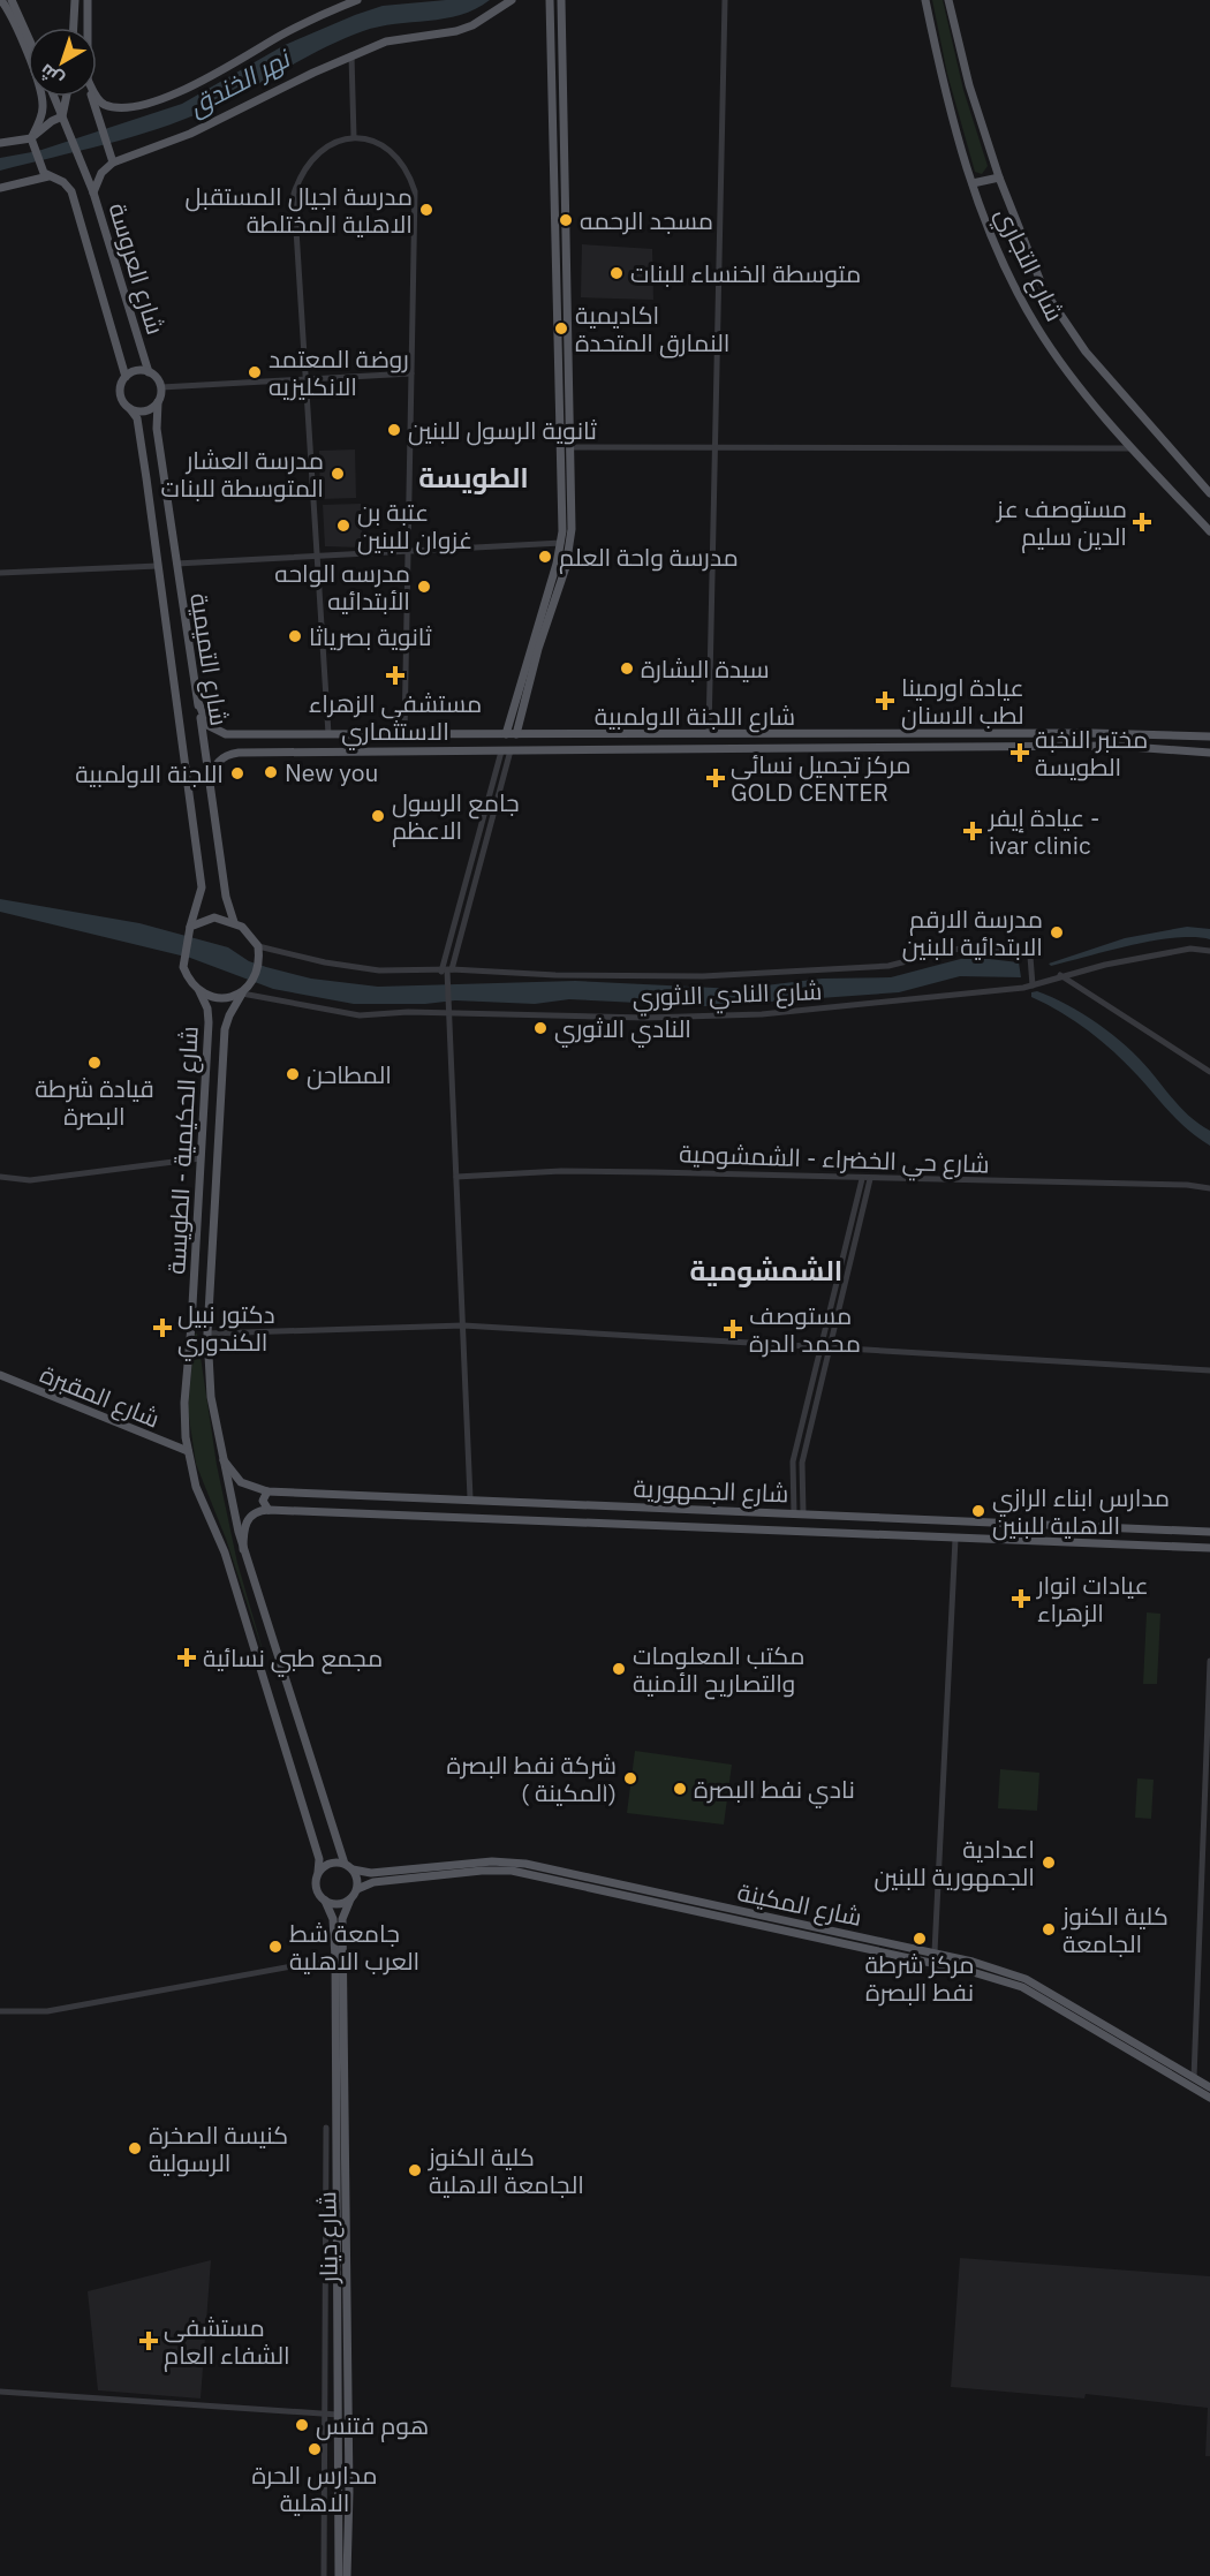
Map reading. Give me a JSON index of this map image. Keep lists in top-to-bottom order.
{
  "streets": {
    "main road": [
      "شارع التجاري",
      "شارع العروسة",
      "شارع التميمية",
      "شارع اللجنة الاولمبية",
      "شارع الحكيمية - الطويسة",
      "شارع المقبرة",
      "شارع الجمهورية",
      "شارع المكينة",
      "شارع دينار"
    ],
    "street": ["شارع النادي الاثوري", "شارع حي الخضراء - الشمشومية"]
  },
  "crossings": [
    ["شارع العروسة", "شارع التميمية"],
    ["شارع التميمية", "شارع اللجنة الاولمبية"],
    ["شارع التميمية", "شارع النادي الاثوري"],
    ["شارع التميمية", "شارع الحكيمية - الطويسة"],
    ["شارع النادي الاثوري", "شارع الحكيمية - الطويسة"],
    ["شارع الحكيمية - الطويسة", "شارع المقبرة"],
    ["شارع الحكيمية - الطويسة", "شارع الجمهورية"],
    ["شارع الحكيمية - الطويسة", "شارع المكينة"],
    ["شارع الحكيمية - الطويسة", "شارع دينار"],
    ["شارع المكينة", "شارع دينار"]
  ],
  "districts": ["الطويسة", "الشمشومية"],
  "water": ["نهر الخندق"],
  "places": {
    "other": [
      "مدرسة اجيال المستقبل الاهلية المختلطة",
      "مسجد الرحمه",
      "متوسطة الخنساء للبنات",
      "اكاديمية النمارق المتحدة",
      "روضة المعتمد الانكليزيه",
      "ثانوية الرسول للبنين",
      "مدرسة العشار المتوسطة للبنات",
      "عتبة بن غزوان للبنين",
      "مدرسة واحة العلم",
      "مدرسه الواحه الأبتدائيه",
      "ثانوية بصرياثا",
      "سيدة البشارة",
      "New you",
      "اللجنة الاولمبية",
      "جامع الرسول الاعظم",
      "مدرسة الارقم الابتدائية للبنين",
      "النادي الاثوري",
      "قيادة شرطة البصرة",
      "المطاحن",
      "مدارس ابناء الرازي الاهلية للبنين",
      "مكتب المعلومات والتصاريح الأمنية",
      "شركة نفط البصرة ( المكينة)",
      "نادي نفط البصرة",
      "اعدادية الجمهورية للبنين",
      "كلية الكنوز الجامعة",
      "مركز شرطة نفط البصرة",
      "جامعة شط العرب الاهلية",
      "كنيسة الصخرة الرسولية",
      "كلية الكنوز الجامعة الاهلية",
      "هوم فتنس",
      "مدارس الحرة الاهلية"
    ],
    "health": [
      "مستوصف عز الدين سليم",
      "مستشفى الزهراء الاستثماري",
      "عيادة اورمينا لطب الاسنان",
      "مختبر النخبة الطويسة",
      "مركز تجميل نسائي GOLD CENTER",
      "عيادة إيفر - ivar clinic",
      "دكتور نبيل الكندوري",
      "مستوصف محمد الدرة",
      "عيادات انوار الزهراء",
      "مجمع طبي نسائية",
      "مستشفى الشفاء العام"
    ]
  },
  "north": "bottom left"
}
